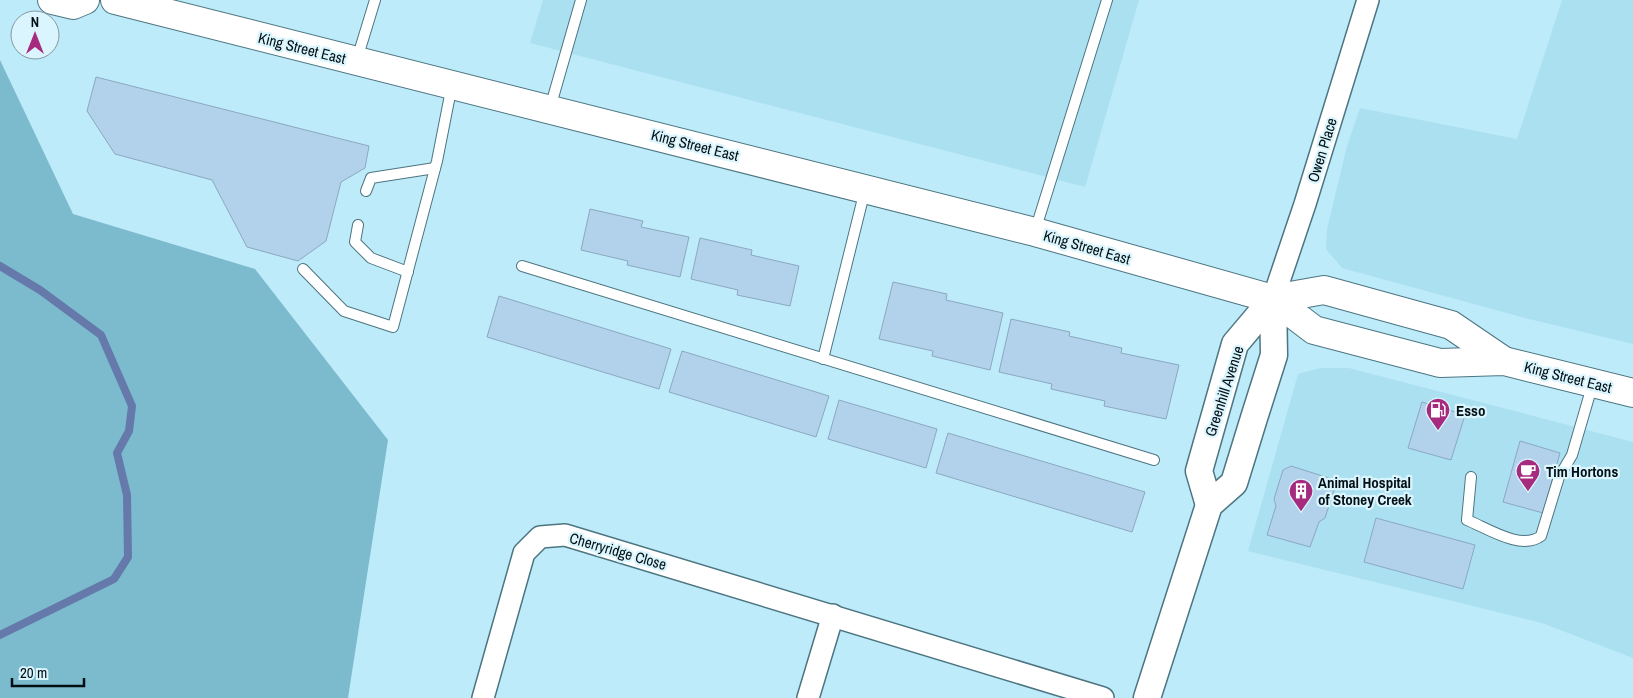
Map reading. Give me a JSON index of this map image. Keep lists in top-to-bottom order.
{
  "streets": {
    "main road": ["King Street East"],
    "street": ["Owen Place", "Greenhill Avenue", "Cherryridge Close"]
  },
  "crossings": [
    ["King Street East", "Owen Place"],
    ["King Street East", "Greenhill Avenue"],
    ["Owen Place", "Greenhill Avenue"]
  ],
  "places": {
    "fuel station": ["Esso"],
    "cafe": ["Tim Hortons"],
    "building": ["Animal Hospital of Stoney Creek"]
  },
  "scale_bar": "20 m",
  "north": "top"
}
